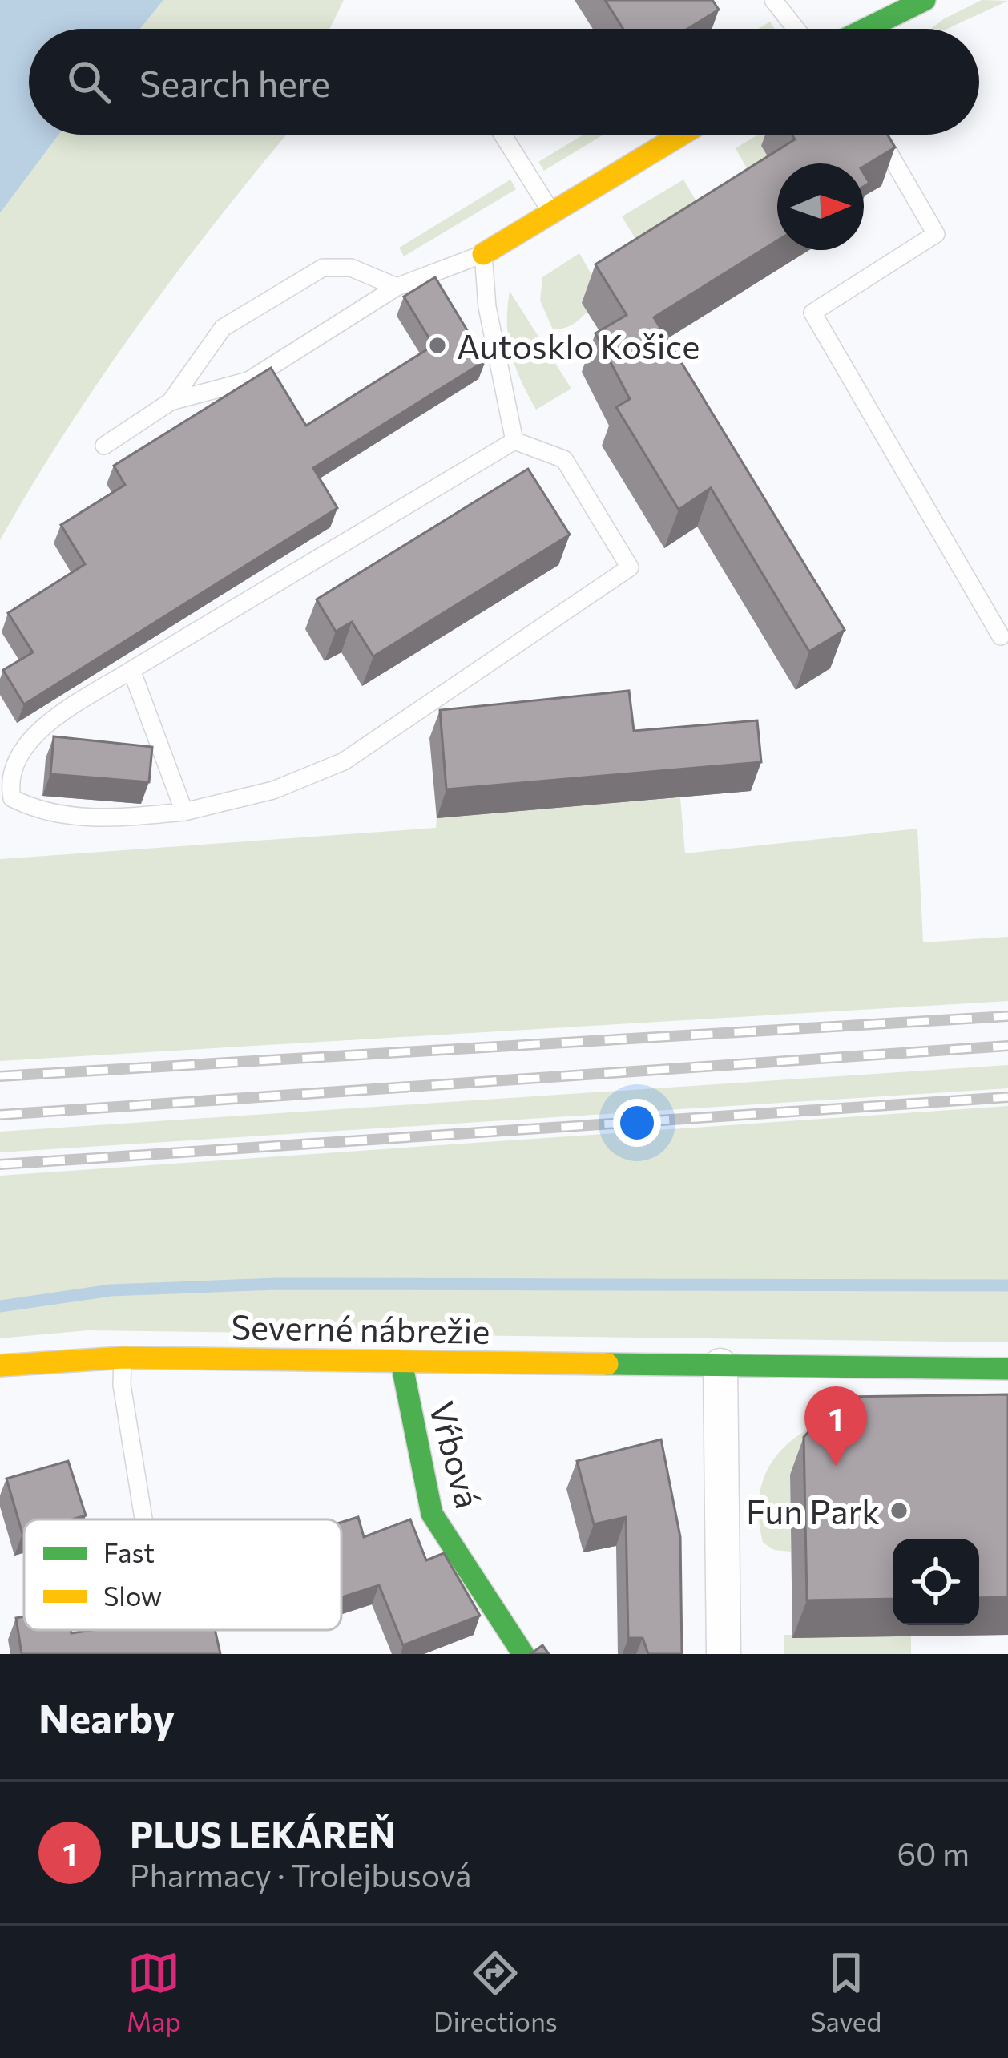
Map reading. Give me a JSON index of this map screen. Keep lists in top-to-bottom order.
{
  "streets": {
    "street": ["Severné nábrežie", "Vŕbová"]
  },
  "crossings": [
    ["Severné nábrežie", "Vŕbová"]
  ],
  "places": ["Autosklo Košice", "Fun Park"],
  "legend": ["Fast", "Slow"],
  "north": "right",
  "page": {
    "search": "Search here",
    "pins": "1",
    "heading": "Nearby",
    "list": [
      {
        "mark": "1",
        "name": "PLUS LEKÁREŇ",
        "note": "Pharmacy · Trolejbusová",
        "value": "60 m"
      }
    ],
    "nav": ["Map", "Directions", "Saved"]
  }
}
